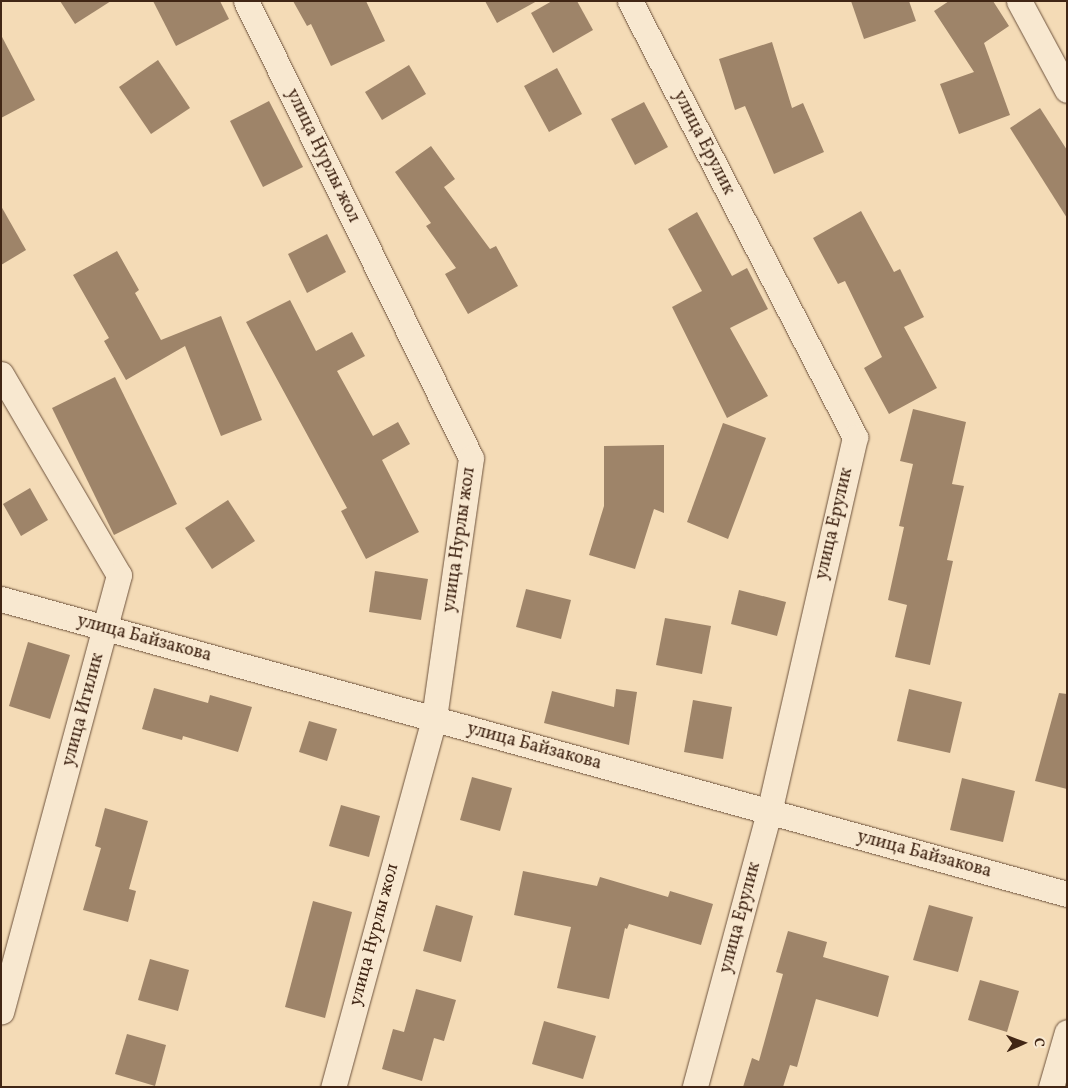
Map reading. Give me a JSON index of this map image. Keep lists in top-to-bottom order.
{
  "streets": {
    "street": [
      "улица Ерулик",
      "улица Нурлы жол",
      "улица Байзакова",
      "улица Игилик"
    ]
  },
  "crossings": [
    ["улица Ерулик", "улица Байзакова"],
    ["улица Нурлы жол", "улица Байзакова"],
    ["улица Байзакова", "улица Игилик"]
  ],
  "north": "right"
}
